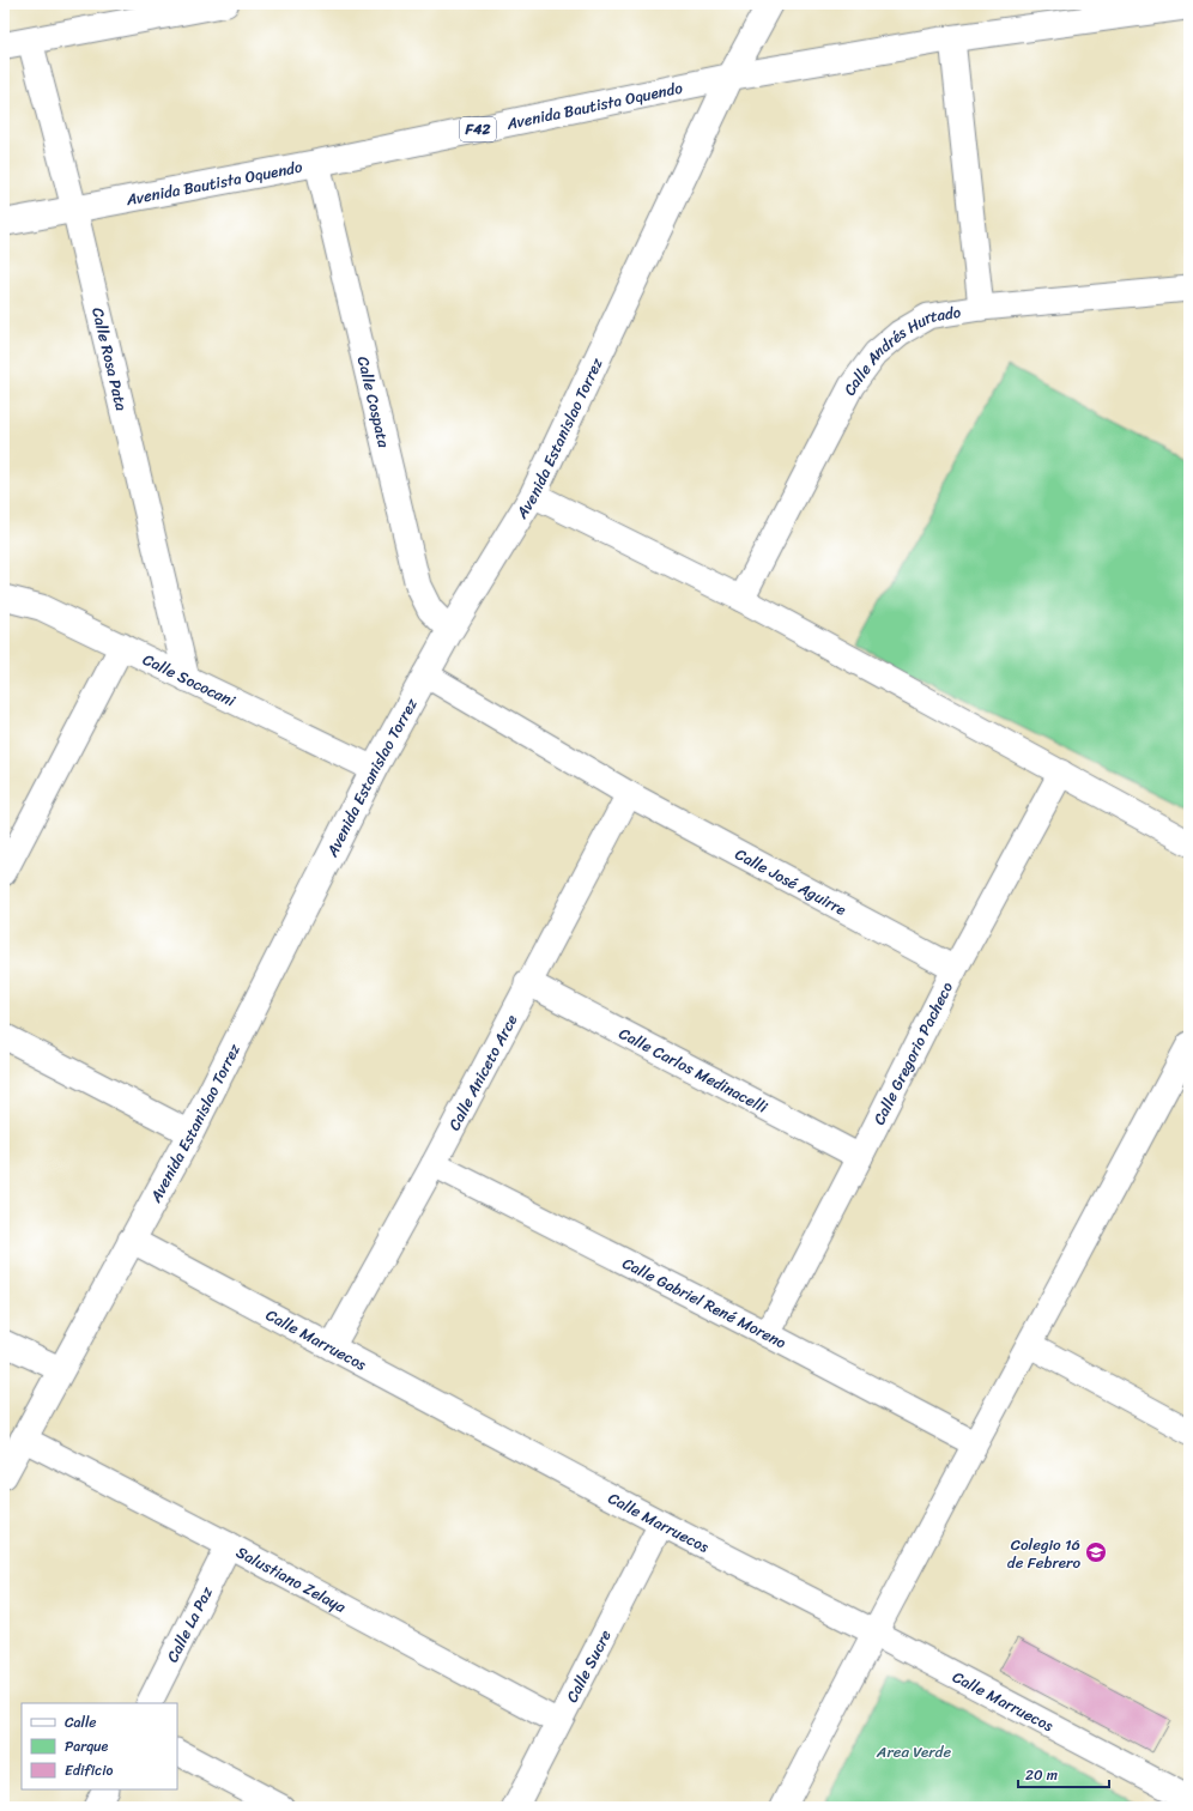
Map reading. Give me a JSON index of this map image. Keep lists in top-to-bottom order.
{
  "streets": {
    "street": [
      "Avenida Bautista Oquendo",
      "F42",
      "Calle Andrés Hurtado",
      "Calle Rosa Pata",
      "Calle Cospata",
      "Avenida Estanislao Torrez",
      "Calle Sococani",
      "Calle José Aguirre",
      "Calle Gregorio Pacheco",
      "Calle Carlos Medinacelli",
      "Calle Aniceto Arce",
      "Calle Gabriel René Moreno",
      "Calle Marruecos",
      "Salustiano Zelaya",
      "Calle La Paz",
      "Calle Sucre"
    ]
  },
  "crossings": [
    ["Avenida Bautista Oquendo", "Calle Rosa Pata"],
    ["Avenida Bautista Oquendo", "Calle Cospata"],
    ["Avenida Bautista Oquendo", "Avenida Estanislao Torrez"],
    ["Calle Rosa Pata", "Calle Sococani"],
    ["Calle Cospata", "Avenida Estanislao Torrez"],
    ["Avenida Estanislao Torrez", "Calle Sococani"],
    ["Avenida Estanislao Torrez", "Calle José Aguirre"],
    ["Avenida Estanislao Torrez", "Calle Marruecos"],
    ["Avenida Estanislao Torrez", "Salustiano Zelaya"],
    ["Calle José Aguirre", "Calle Gregorio Pacheco"],
    ["Calle José Aguirre", "Calle Aniceto Arce"],
    ["Calle Gregorio Pacheco", "Calle Carlos Medinacelli"],
    ["Calle Gregorio Pacheco", "Calle Gabriel René Moreno"],
    ["Calle Carlos Medinacelli", "Calle Aniceto Arce"],
    ["Calle Aniceto Arce", "Calle Gabriel René Moreno"],
    ["Calle Aniceto Arce", "Calle Marruecos"],
    ["Calle Marruecos", "Calle Sucre"],
    ["Salustiano Zelaya", "Calle La Paz"],
    ["Salustiano Zelaya", "Calle Sucre"]
  ],
  "parks": ["Area Verde"],
  "places": {
    "school or university": ["Colegio 16 de Febrero"]
  },
  "legend": ["Calle", "Parque", "Edificio"],
  "scale_bar": "20 m"
}
